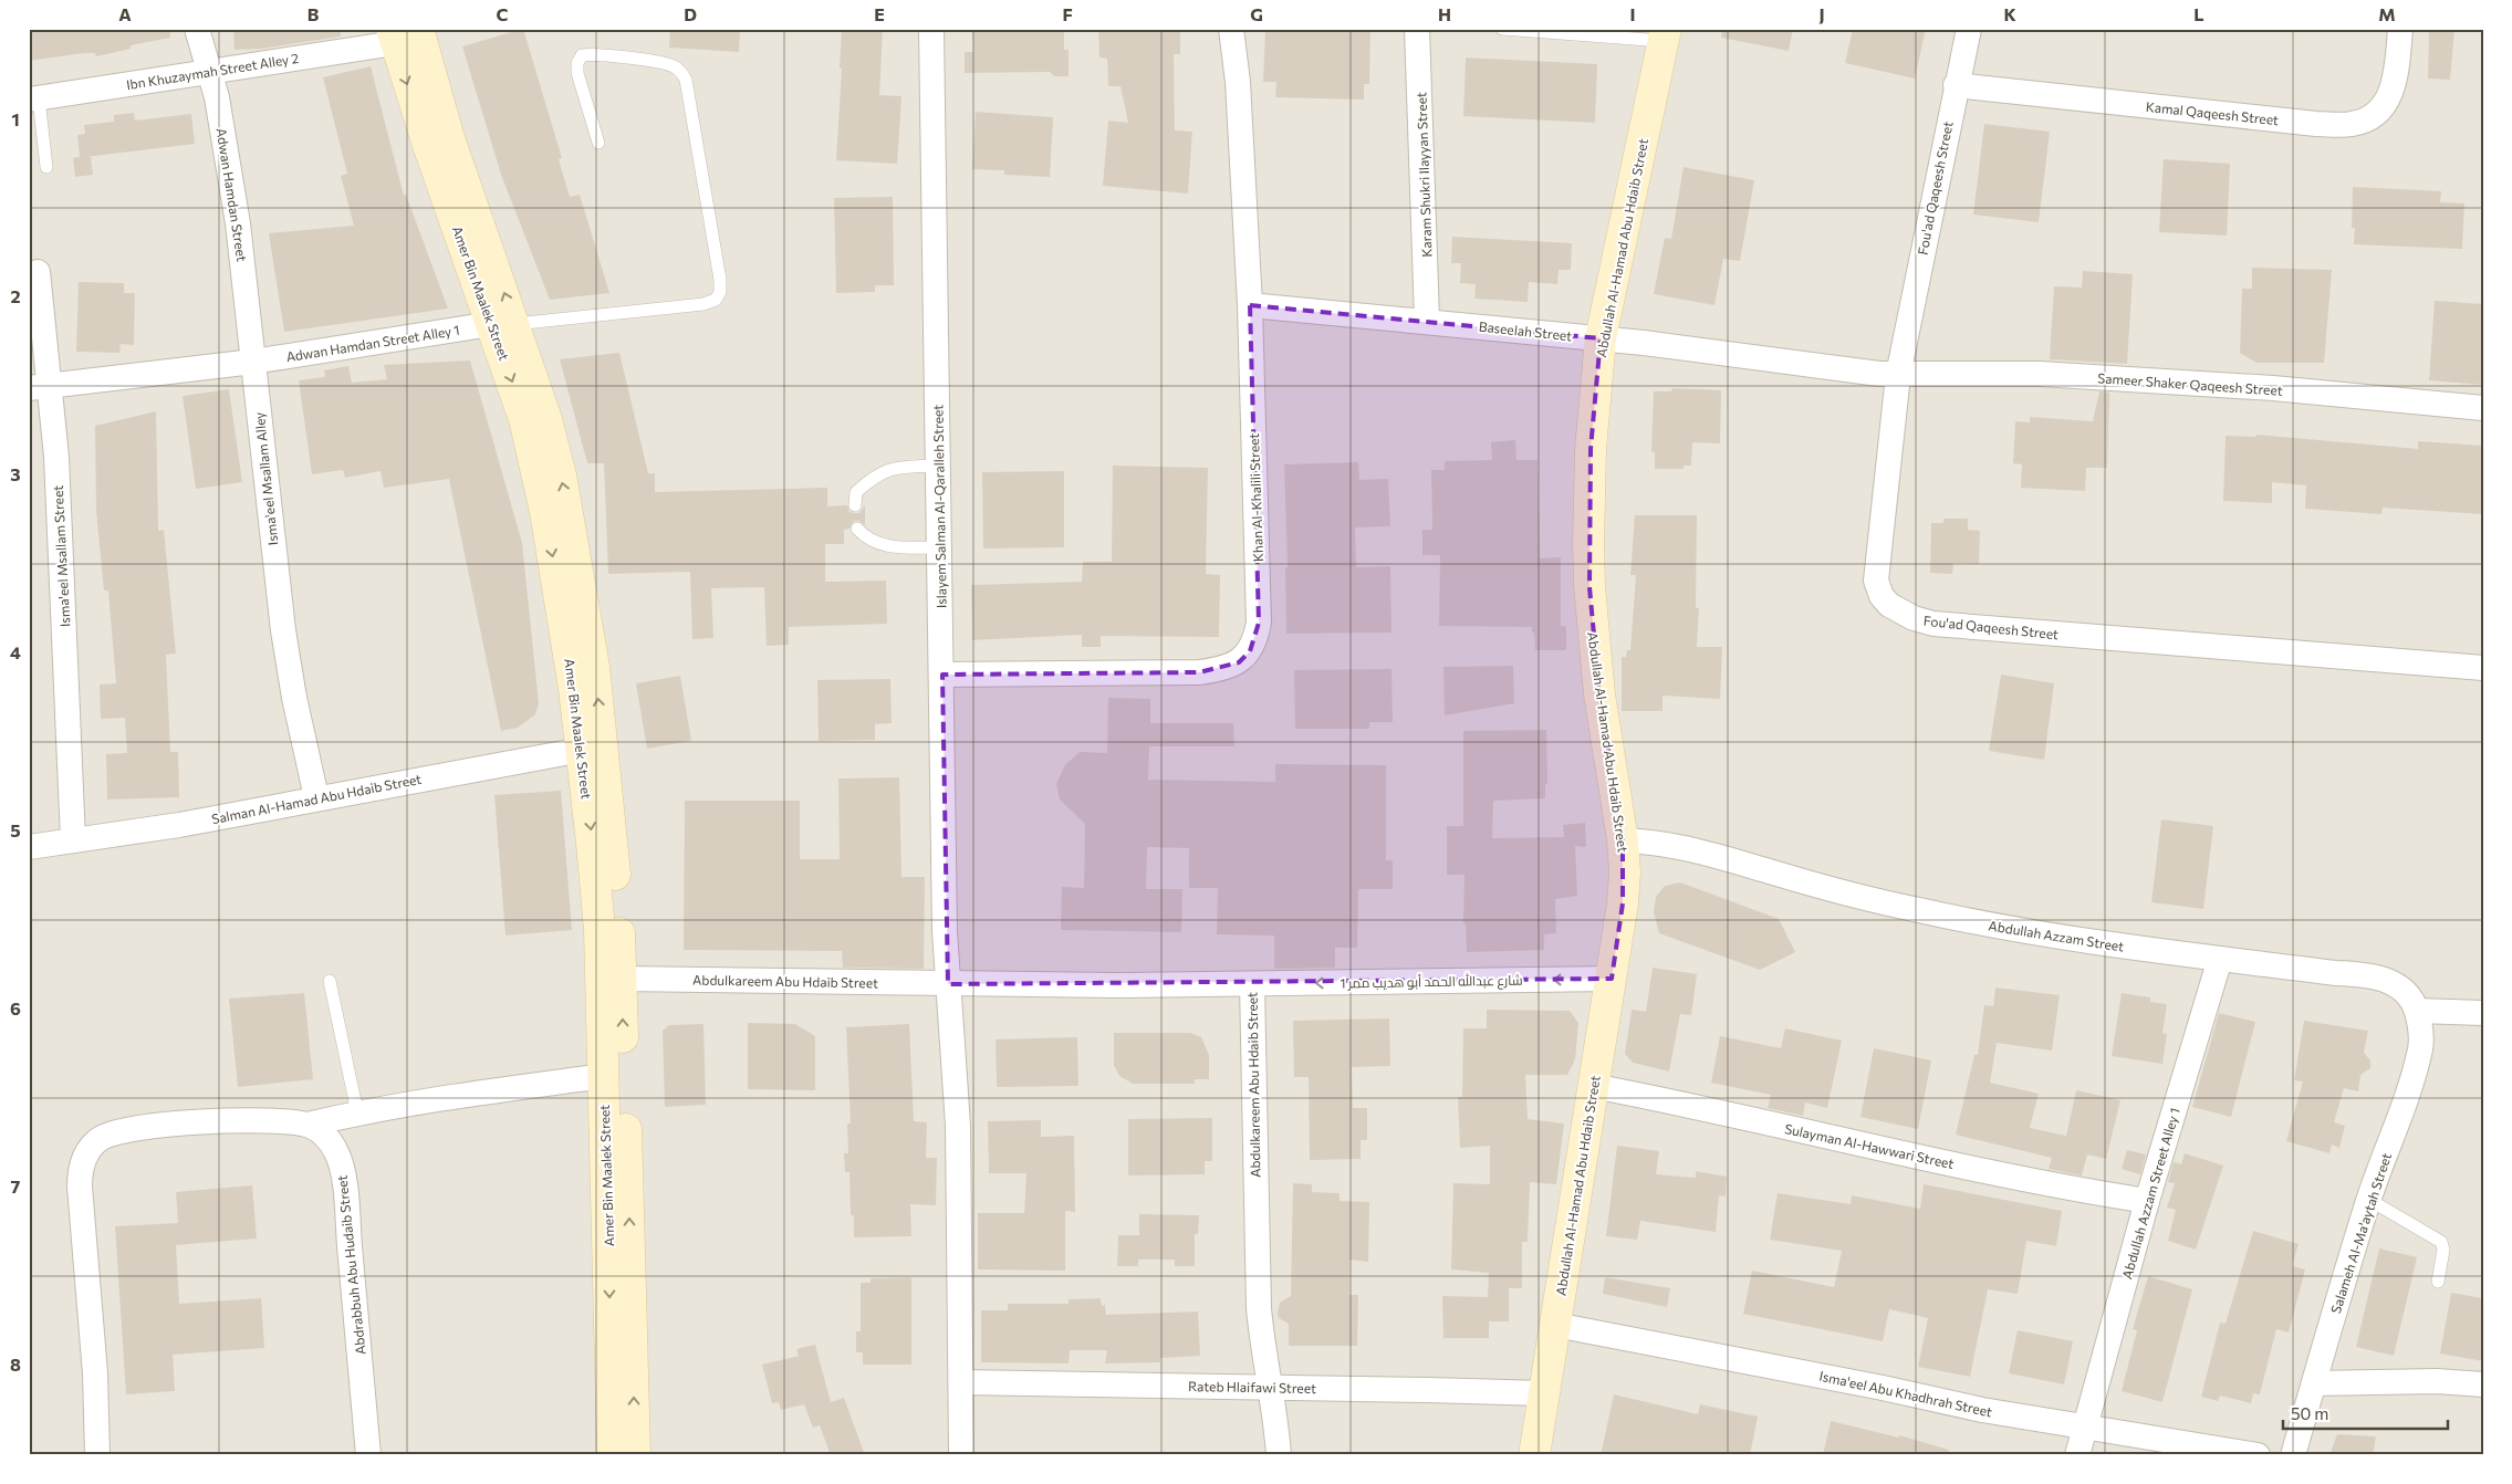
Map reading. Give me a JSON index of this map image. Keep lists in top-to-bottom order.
{
  "streets": {
    "street": [
      "Ibn Khuzaymah Street Alley 2",
      "Kamal Qaqeesh Street",
      "Karam Shukri Ilayyan Street",
      "Fou'ad Qaqeesh Street",
      "Adwan Hamdan Street",
      "Abdullah Al-Hamad Abu Hdaib Street",
      "Amer Bin Maalek Street",
      "Baseelah Street",
      "Adwan Hamdan Street Alley 1",
      "Sameer Shaker Qaqeesh Street",
      "Isma'eel Msallam Alley",
      "Khan Al-Khalili Street",
      "Islayem Salman Al-Qaralleh Street",
      "Isma'eel Msallam Street",
      "Salman Al-Hamad Abu Hdaib Street",
      "Abdullah Azzam Street",
      "Abdulkareem Abu Hdaib Street",
      "شارع عبدالله الحمد أبو هديب ممر 1",
      "Sulayman Al-Hawwari Street",
      "Abdullah Azzam Street Alley 1",
      "Salameh Al-Ma'aytah Street",
      "Abdrabbuh Abu Hudaib Street",
      "Rateb Hlaifawi Street",
      "Isma'eel Abu Khadhrah Street"
    ]
  },
  "crossings": [
    ["Ibn Khuzaymah Street Alley 2", "Adwan Hamdan Street"],
    ["Ibn Khuzaymah Street Alley 2", "Amer Bin Maalek Street"],
    ["Kamal Qaqeesh Street", "Fou'ad Qaqeesh Street"],
    ["Karam Shukri Ilayyan Street", "Baseelah Street"],
    ["Fou'ad Qaqeesh Street", "Baseelah Street"],
    ["Fou'ad Qaqeesh Street", "Sameer Shaker Qaqeesh Street"],
    ["Adwan Hamdan Street", "Adwan Hamdan Street Alley 1"],
    ["Adwan Hamdan Street", "Isma'eel Msallam Alley"],
    ["Abdullah Al-Hamad Abu Hdaib Street", "Baseelah Street"],
    ["Abdullah Al-Hamad Abu Hdaib Street", "Abdullah Azzam Street"],
    ["Abdullah Al-Hamad Abu Hdaib Street", "شارع عبدالله الحمد أبو هديب ممر 1"],
    ["Abdullah Al-Hamad Abu Hdaib Street", "Sulayman Al-Hawwari Street"],
    ["Abdullah Al-Hamad Abu Hdaib Street", "Rateb Hlaifawi Street"],
    ["Abdullah Al-Hamad Abu Hdaib Street", "Isma'eel Abu Khadhrah Street"],
    ["Amer Bin Maalek Street", "Adwan Hamdan Street Alley 1"],
    ["Amer Bin Maalek Street", "Salman Al-Hamad Abu Hdaib Street"],
    ["Amer Bin Maalek Street", "Abdulkareem Abu Hdaib Street"],
    ["Baseelah Street", "Sameer Shaker Qaqeesh Street"],
    ["Baseelah Street", "Khan Al-Khalili Street"],
    ["Adwan Hamdan Street Alley 1", "Isma'eel Msallam Alley"],
    ["Isma'eel Msallam Alley", "Salman Al-Hamad Abu Hdaib Street"],
    ["Khan Al-Khalili Street", "Islayem Salman Al-Qaralleh Street"],
    ["Islayem Salman Al-Qaralleh Street", "Abdulkareem Abu Hdaib Street"],
    ["Isma'eel Msallam Street", "Salman Al-Hamad Abu Hdaib Street"],
    ["Abdullah Azzam Street", "Abdullah Azzam Street Alley 1"],
    ["Abdullah Azzam Street", "Salameh Al-Ma'aytah Street"],
    ["Abdulkareem Abu Hdaib Street", "شارع عبدالله الحمد أبو هديب ممر 1"],
    ["Abdulkareem Abu Hdaib Street", "Rateb Hlaifawi Street"],
    ["Sulayman Al-Hawwari Street", "Abdullah Azzam Street Alley 1"],
    ["Abdullah Azzam Street Alley 1", "Isma'eel Abu Khadhrah Street"]
  ],
  "one_way": ["شارع عبدالله الحمد أبو هديب ممر 1"],
  "scale_bar": "50 m",
  "grid": {
    "columns": [
      "A",
      "B",
      "C",
      "D",
      "E",
      "F",
      "G",
      "H",
      "I",
      "J",
      "K",
      "L",
      "M"
    ],
    "rows": [
      "1",
      "2",
      "3",
      "4",
      "5",
      "6",
      "7",
      "8"
    ]
  }
}
